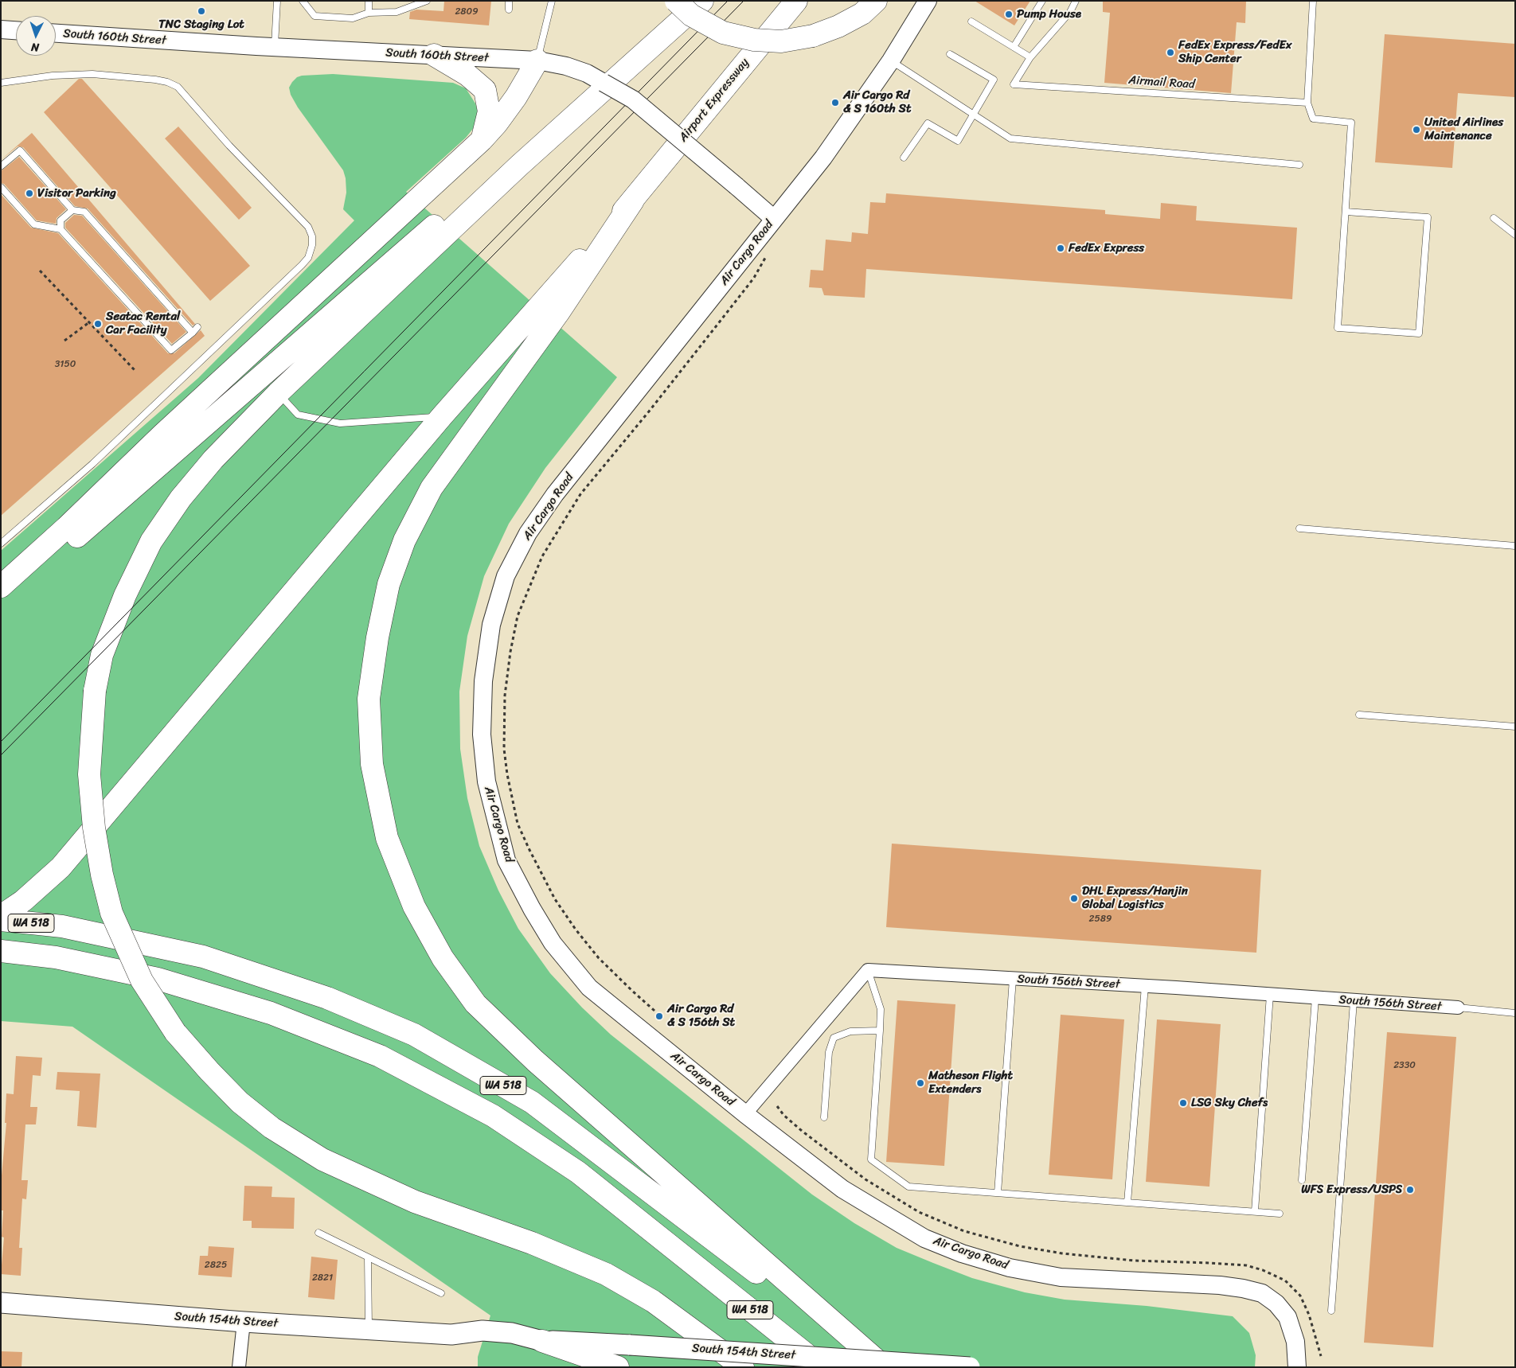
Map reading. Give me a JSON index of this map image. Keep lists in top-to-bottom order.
{
  "streets": {
    "highway": ["Airport Expressway", "WA 518"],
    "main road": ["South 154th Street"],
    "street": ["South 160th Street", "Air Cargo Road", "South 156th Street"],
    "lane": ["Airmail Road"]
  },
  "crossings": [
    ["South 160th Street", "Air Cargo Road"]
  ],
  "places": [
    "TNC Staging Lot",
    "Pump House",
    "FedEx Express/FedEx Ship Center",
    "Air Cargo Rd & S 160th St",
    "United Airlines Maintenance",
    "Visitor Parking",
    "FedEx Express",
    "Seatac Rental Car Facility",
    "DHL Express/Hanjin Global Logistics",
    "Air Cargo Rd & S 156th St",
    "Matheson Flight Extenders",
    "LSG Sky Chefs",
    "WFS Express/USPS"
  ],
  "house_numbers": [
    "2809",
    "3150",
    "2589",
    "2330",
    "2825",
    "2821"
  ],
  "north": "bottom"
}
